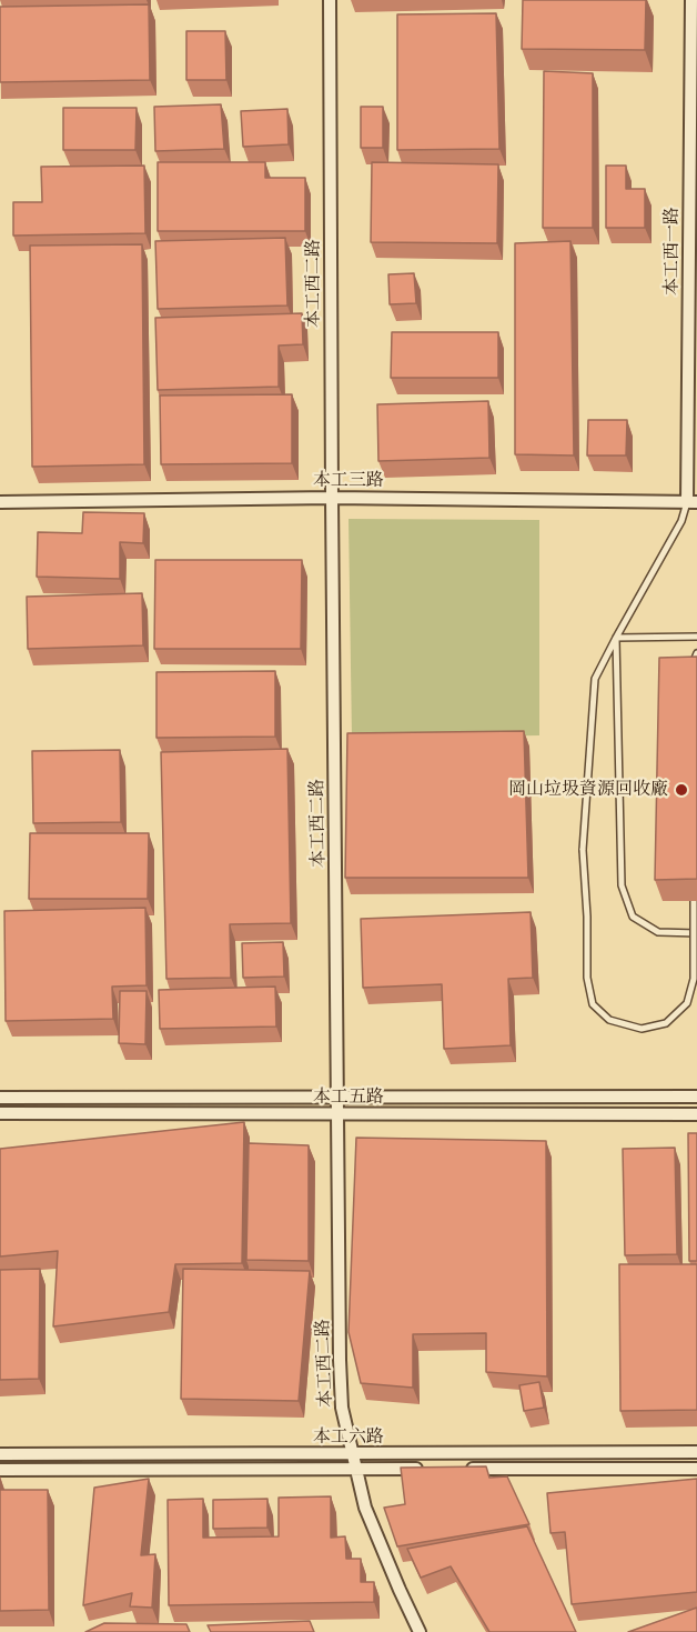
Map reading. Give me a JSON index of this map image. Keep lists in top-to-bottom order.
{
  "streets": {
    "street": [
      "本工西一路",
      "本工西二路",
      "本工三路",
      "本工五路",
      "本工六路"
    ]
  },
  "crossings": [
    ["本工西一路", "本工三路"],
    ["本工西二路", "本工三路"],
    ["本工西二路", "本工五路"],
    ["本工西二路", "本工六路"]
  ],
  "places": ["岡山垃圾資源回收廠"]
}
